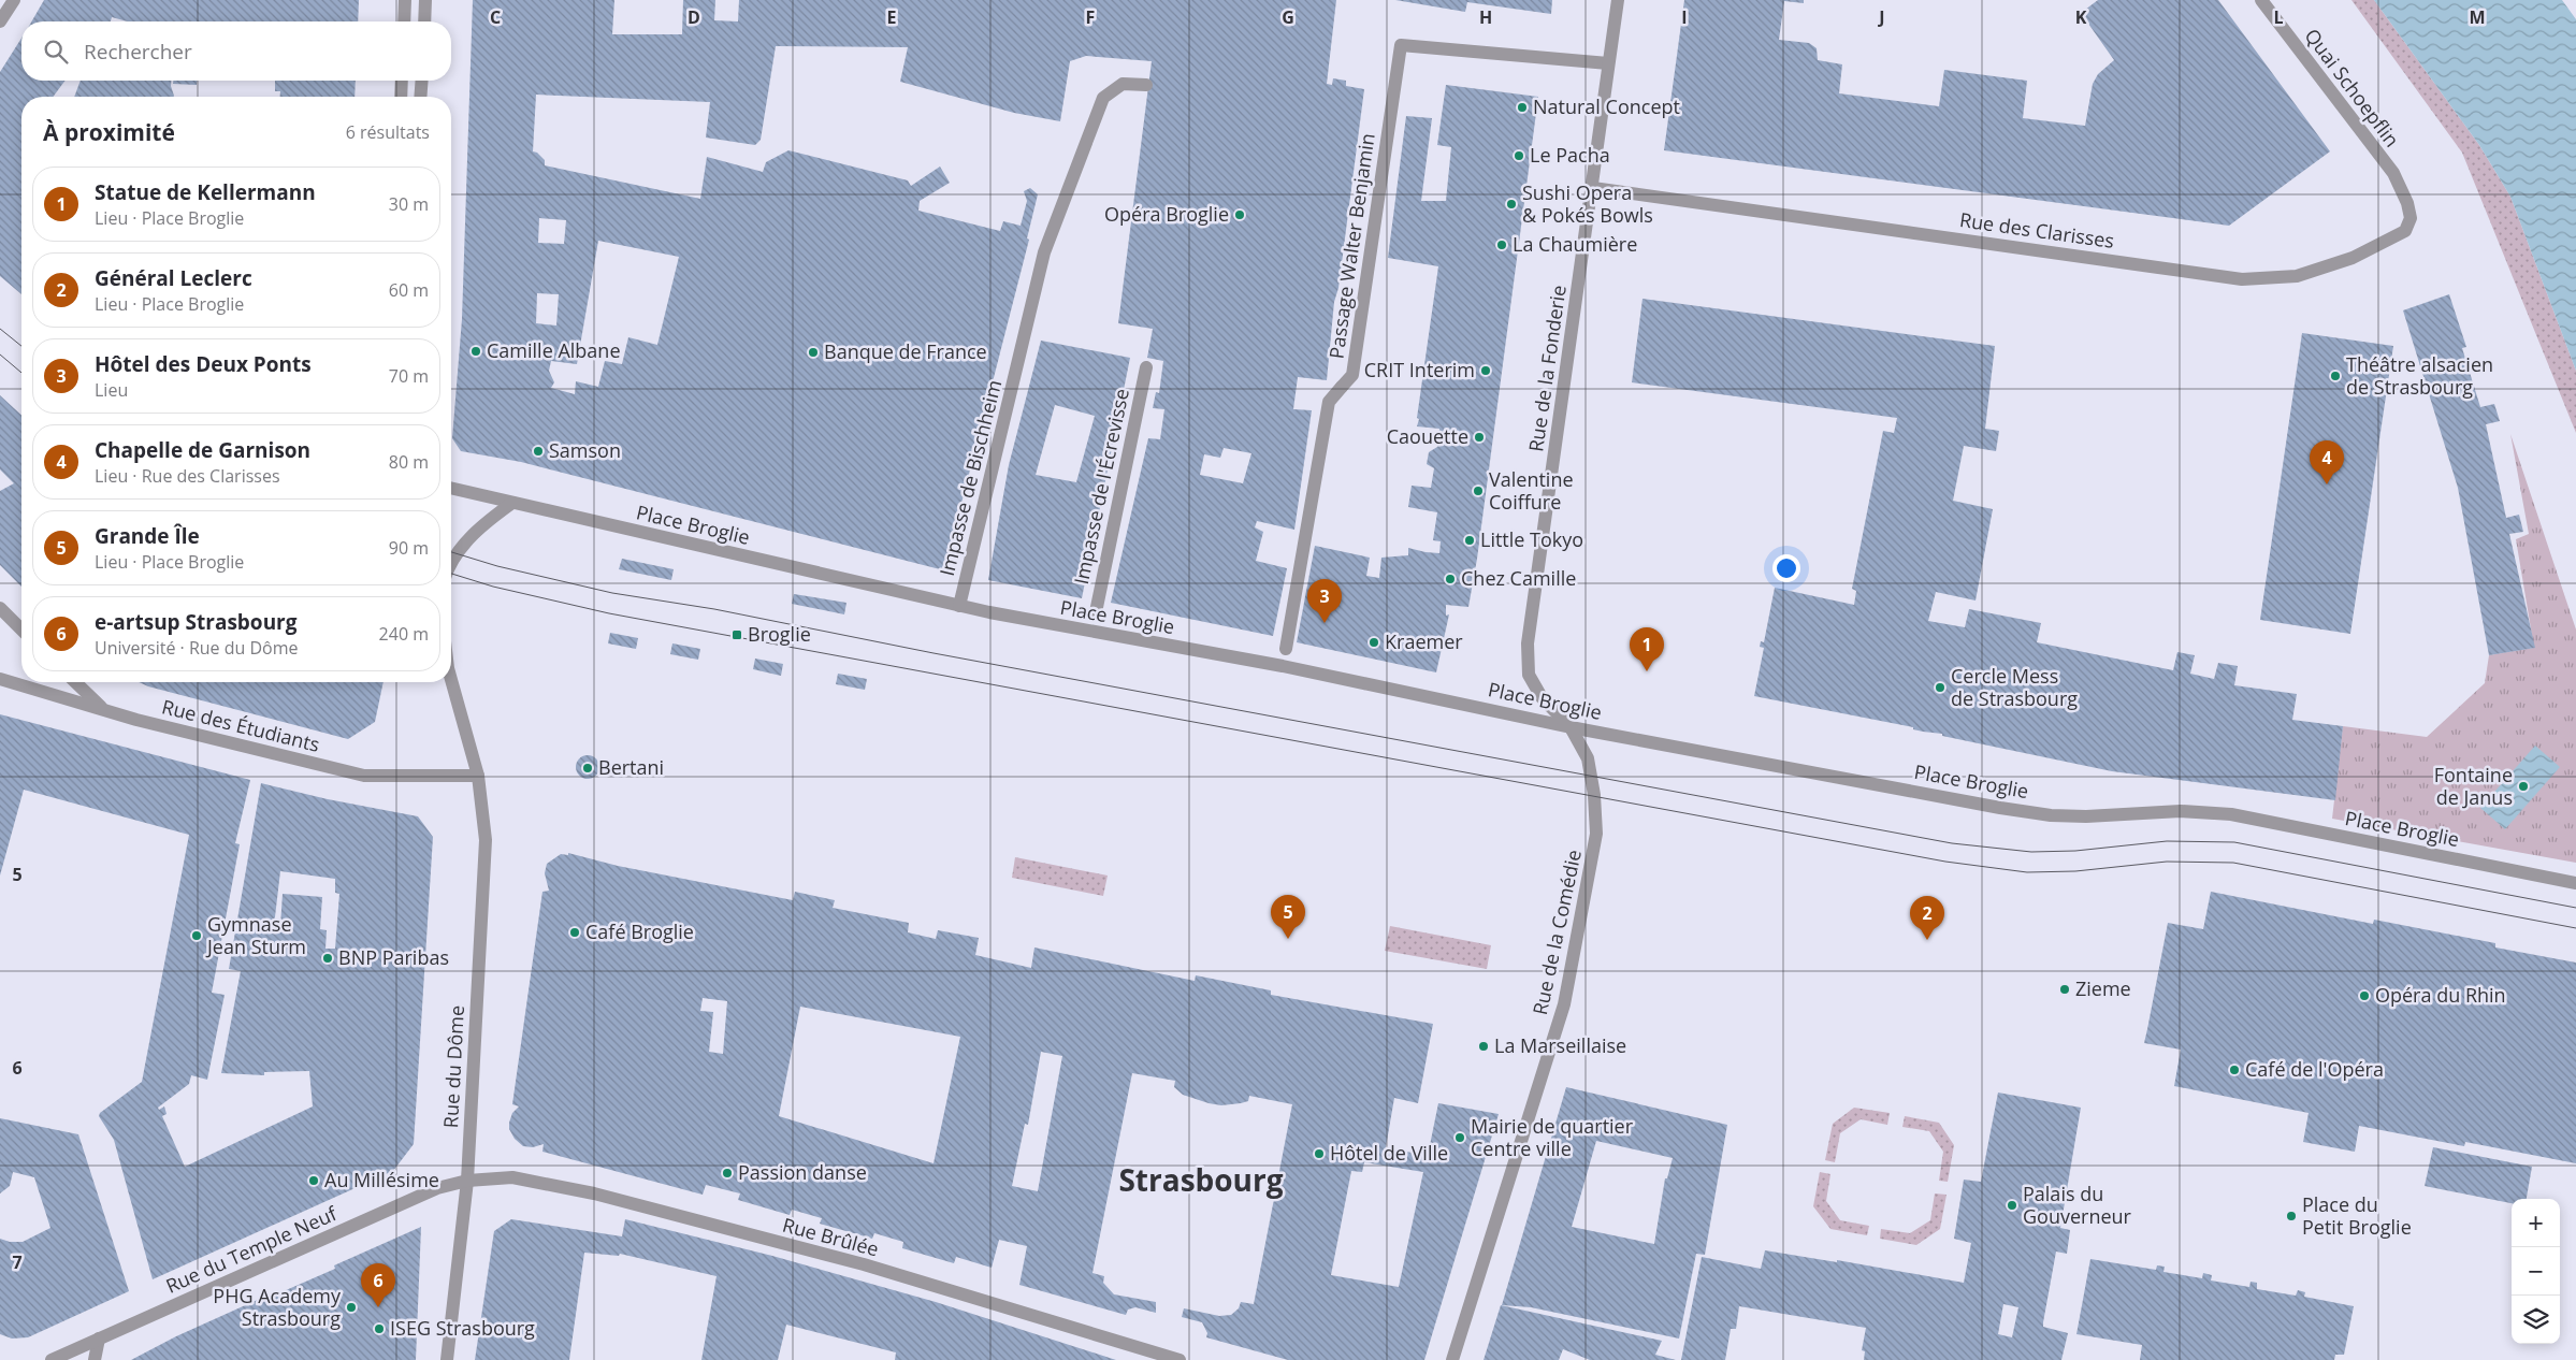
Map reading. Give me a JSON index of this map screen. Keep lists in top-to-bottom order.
{
  "streets": {
    "street": [
      "Quai Schoepflin",
      "Rue des Clarisses",
      "Passage Walter Benjamin",
      "Rue de la Fonderie",
      "Impasse de Bischheim",
      "Impasse de l'Écrevisse",
      "Place Broglie",
      "Rue des Étudiants",
      "Rue de la Comédie",
      "Rue du Dôme",
      "Rue Brûlée",
      "Rue du Temple Neuf"
    ]
  },
  "crossings": [
    ["Quai Schoepflin", "Rue des Clarisses"],
    ["Rue des Clarisses", "Rue de la Fonderie"],
    ["Passage Walter Benjamin", "Rue de la Fonderie"],
    ["Rue de la Fonderie", "Place Broglie"],
    ["Rue de la Fonderie", "Rue de la Comédie"],
    ["Impasse de Bischheim", "Place Broglie"],
    ["Place Broglie", "Rue de la Comédie"],
    ["Rue des Étudiants", "Rue du Dôme"],
    ["Rue du Dôme", "Rue Brûlée"],
    ["Rue du Dôme", "Rue du Temple Neuf"],
    ["Rue Brûlée", "Rue du Temple Neuf"]
  ],
  "districts": ["Strasbourg"],
  "places": {
    "other": [
      "Natural Concept",
      "Le Pacha",
      "Sushi Opera & Pokés Bowls",
      "Opéra Broglie",
      "La Chaumière",
      "Camille Albane",
      "Banque de France",
      "CRIT Interim",
      "Théâtre alsacien de Strasbourg",
      "Caouette",
      "Samson",
      "Valentine Coiffure",
      "Little Tokyo",
      "Chez Camille",
      "Kraemer",
      "Cercle Mess de Strasbourg",
      "Bertani",
      "Fontaine de Janus",
      "Café Broglie",
      "Gymnase Jean Sturm",
      "BNP Paribas",
      "Zieme",
      "Opéra du Rhin",
      "La Marseillaise",
      "Café de l'Opéra",
      "Mairie de quartier Centre ville",
      "Hôtel de Ville",
      "Passion danse",
      "Au Millésime",
      "Palais du Gouverneur",
      "Place du Petit Broglie",
      "PHG Academy Strasbourg",
      "ISEG Strasbourg"
    ],
    "transit": ["Broglie"]
  },
  "page": {
    "search": "Rechercher",
    "heading": ["À proximité", "6 résultats"],
    "list": [
      {
        "mark": "1",
        "name": "Statue de Kellermann",
        "note": "Lieu · Place Broglie",
        "value": "30 m"
      },
      {
        "mark": "2",
        "name": "Général Leclerc",
        "note": "Lieu · Place Broglie",
        "value": "60 m"
      },
      {
        "mark": "3",
        "name": "Hôtel des Deux Ponts",
        "note": "Lieu",
        "value": "70 m"
      },
      {
        "mark": "4",
        "name": "Chapelle de Garnison",
        "note": "Lieu · Rue des Clarisses",
        "value": "80 m"
      },
      {
        "mark": "5",
        "name": "Grande Île",
        "note": "Lieu · Place Broglie",
        "value": "90 m"
      },
      {
        "mark": "6",
        "name": "e-artsup Strasbourg",
        "note": "Université · Rue du Dôme",
        "value": "240 m"
      }
    ],
    "pins": [
      "4",
      "3",
      "1",
      "5",
      "2",
      "6"
    ],
    "map_buttons": ["+", "−"]
  },
  "grid": {
    "columns": [
      "C",
      "D",
      "E",
      "F",
      "G",
      "H",
      "I",
      "J",
      "K",
      "L",
      "M"
    ],
    "rows": ["5", "6", "7"]
  }
}
